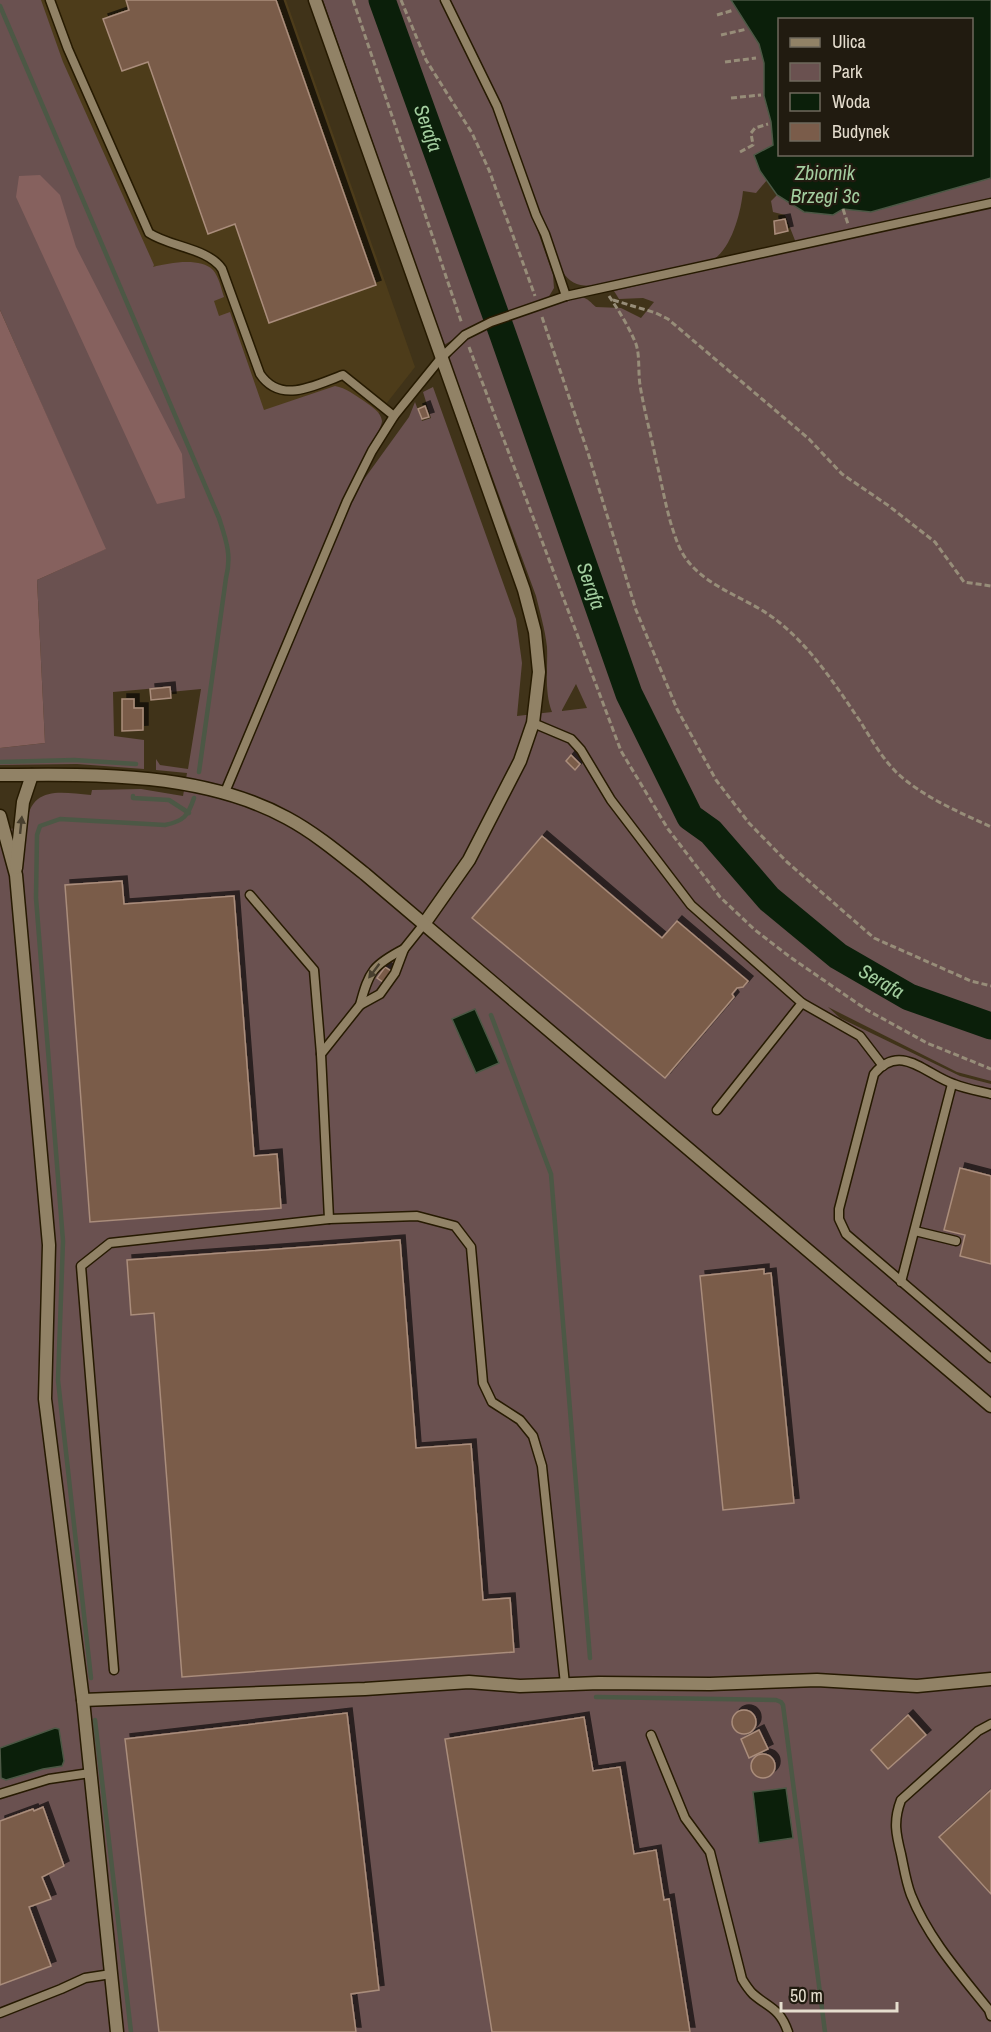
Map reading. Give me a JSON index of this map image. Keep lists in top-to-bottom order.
{
  "water": ["Serafa", "Zbiornik Brzegi 3c"],
  "legend": [
    "Ulica",
    "Park",
    "Woda",
    "Budynek"
  ],
  "scale_bar": "50 m"
}
